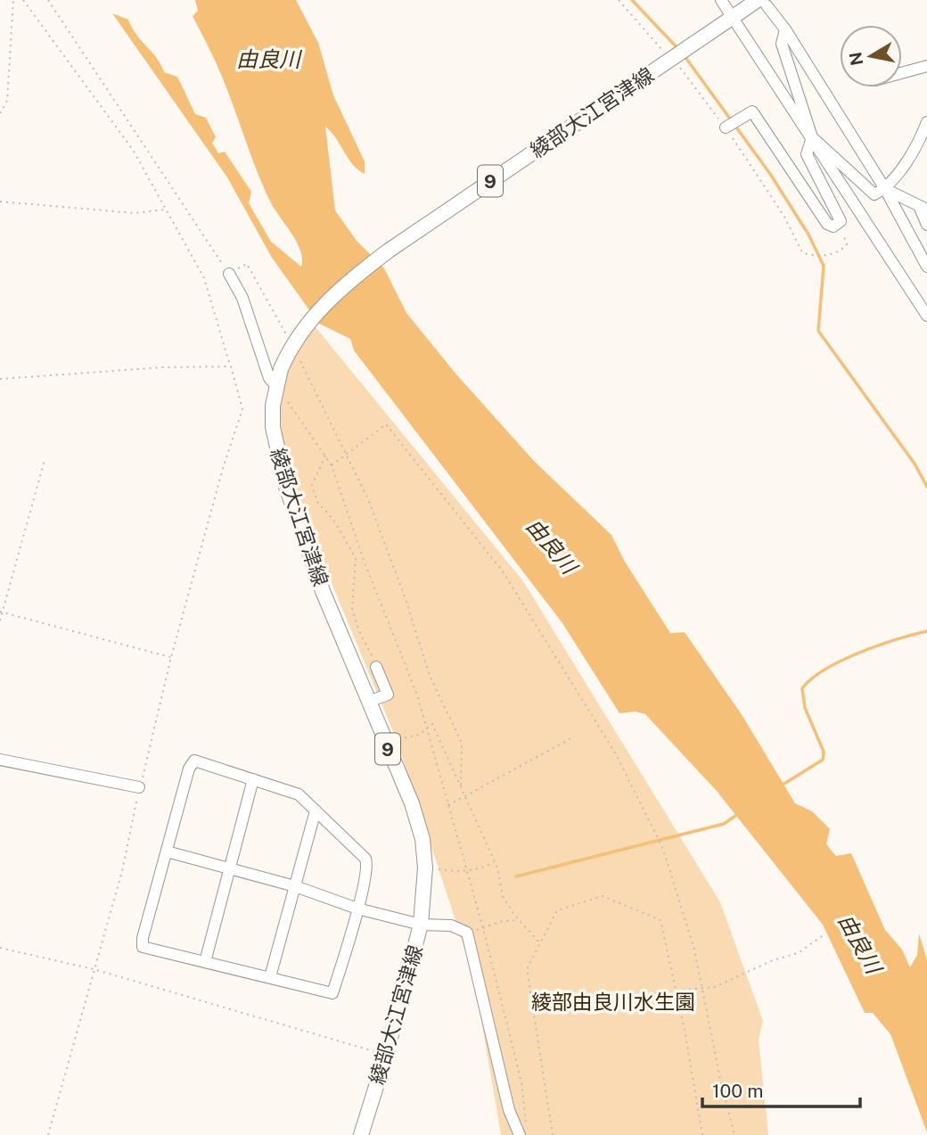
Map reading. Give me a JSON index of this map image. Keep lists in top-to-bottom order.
{
  "streets": {
    "main road": ["綾部大江宮津線", "9"]
  },
  "water": ["由良川"],
  "parks": ["綾部由良川水生園"],
  "scale_bar": "100 m",
  "north": "left"
}
